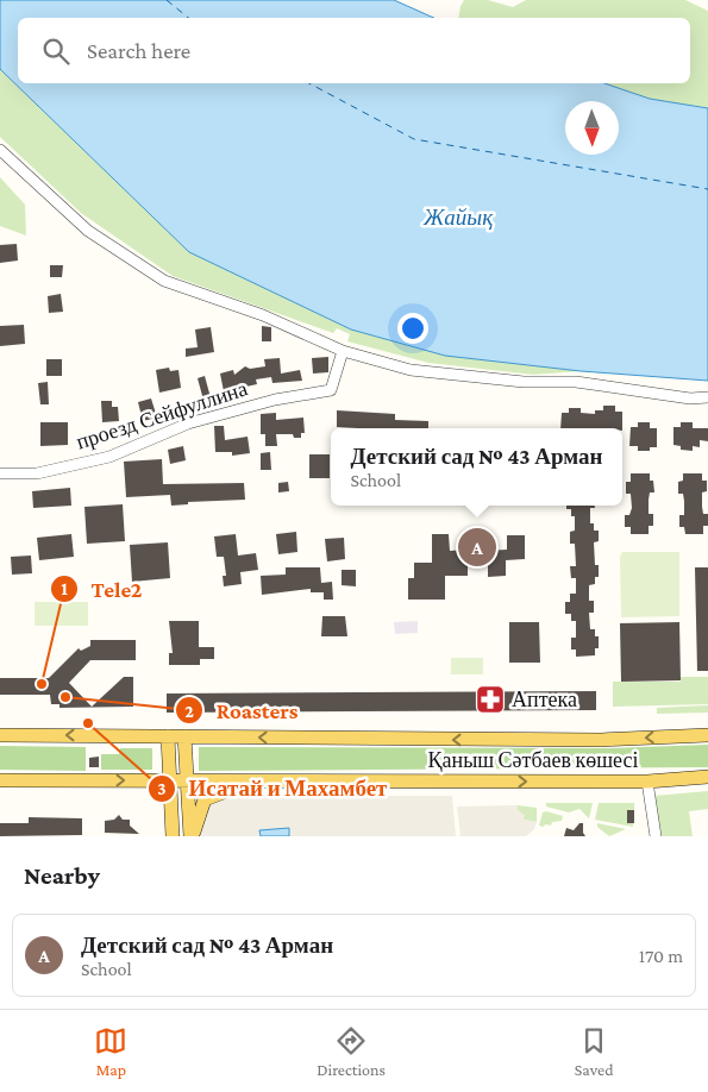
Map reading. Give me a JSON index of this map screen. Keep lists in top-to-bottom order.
{
  "streets": {
    "main road": ["Қаныш Сәтбаев көшесі"],
    "street": ["проезд Сейфуллина"]
  },
  "water": ["Жайық"],
  "places": {
    "other": ["Tele2", "Roasters", "Исатай и Махамбет"],
    "pharmacy": ["Аптека"]
  },
  "north": "bottom",
  "page": {
    "search": "Search here",
    "popup": ["Детский сад № 43 Арман", "School"],
    "pins": "A",
    "heading": "Nearby",
    "list": [
      {
        "mark": "A",
        "name": "Детский сад № 43 Арман",
        "note": "School",
        "value": "170 m"
      }
    ],
    "nav": ["Map", "Directions", "Saved"]
  }
}
